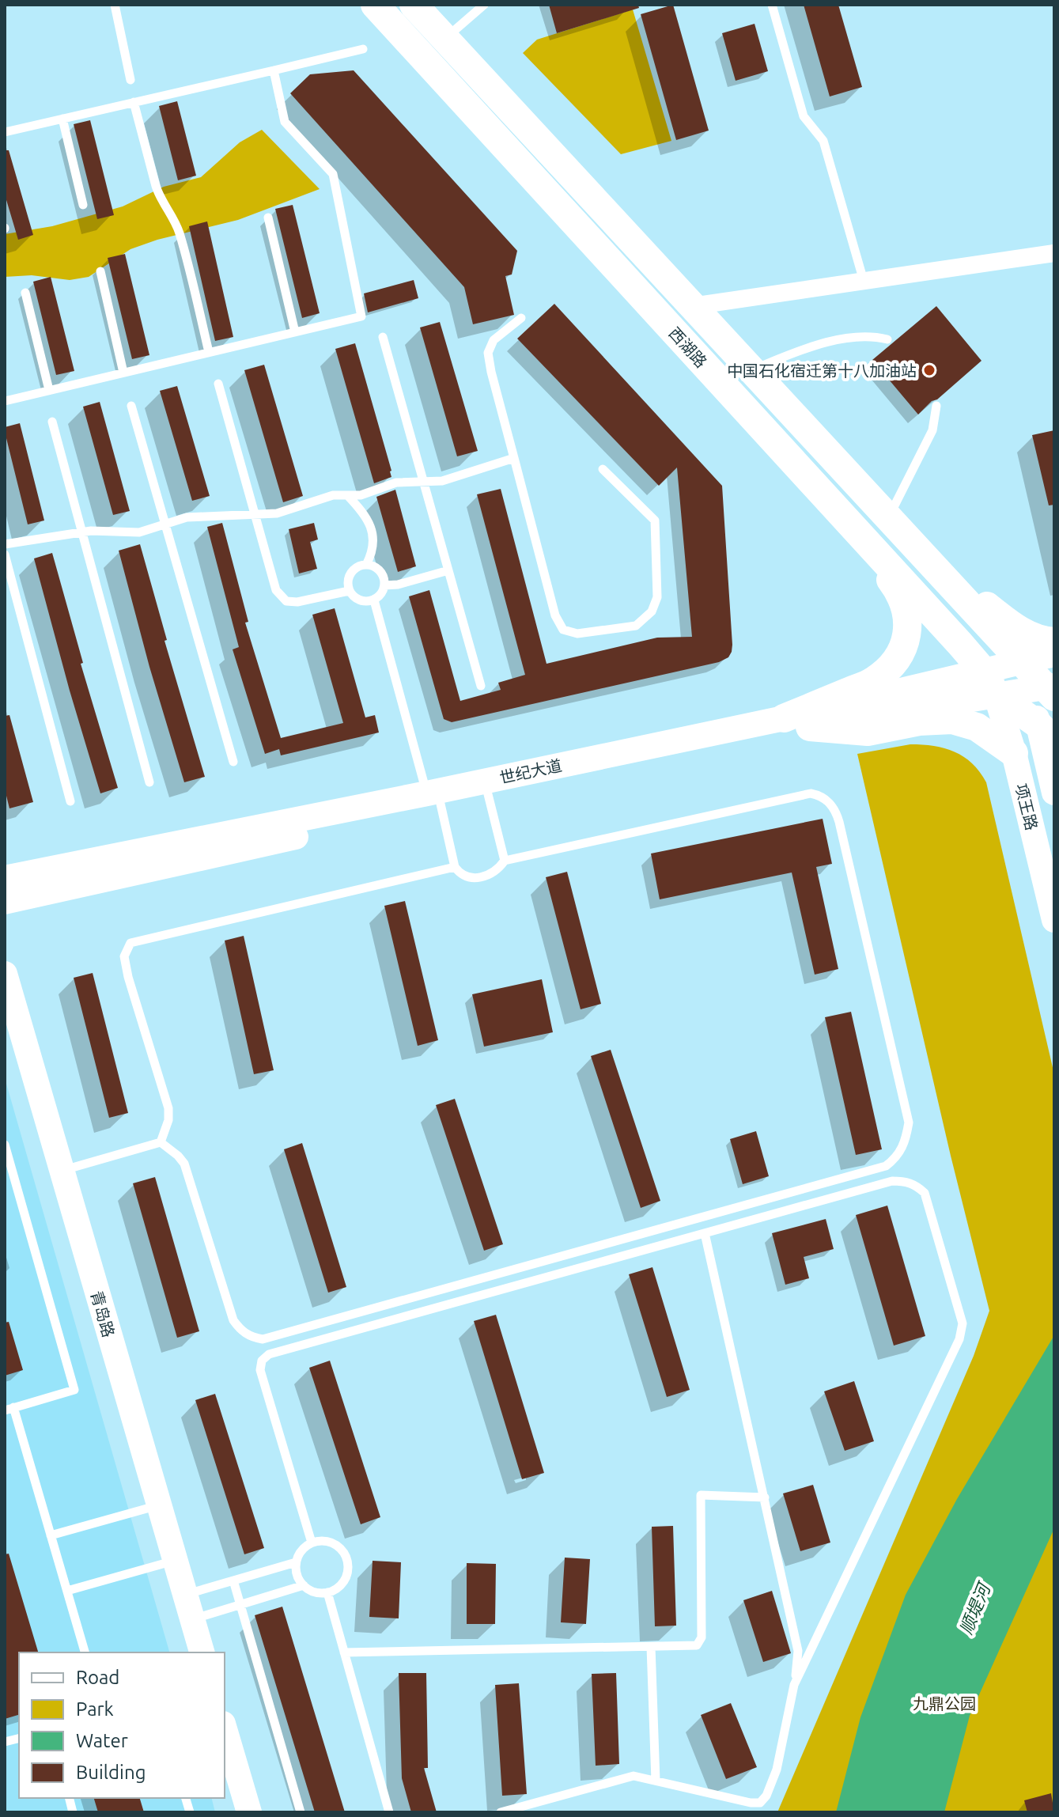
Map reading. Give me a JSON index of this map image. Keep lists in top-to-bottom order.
{
  "streets": {
    "main road": ["西湖路"],
    "street": ["世纪大道", "项王路", "青岛路"]
  },
  "crossings": [
    ["西湖路", "世纪大道"],
    ["西湖路", "项王路"],
    ["世纪大道", "项王路"]
  ],
  "water": ["顺堤河"],
  "parks": ["九鼎公园"],
  "places": ["中国石化宿迁第十八加油站"],
  "legend": [
    "Road",
    "Park",
    "Water",
    "Building"
  ]
}
